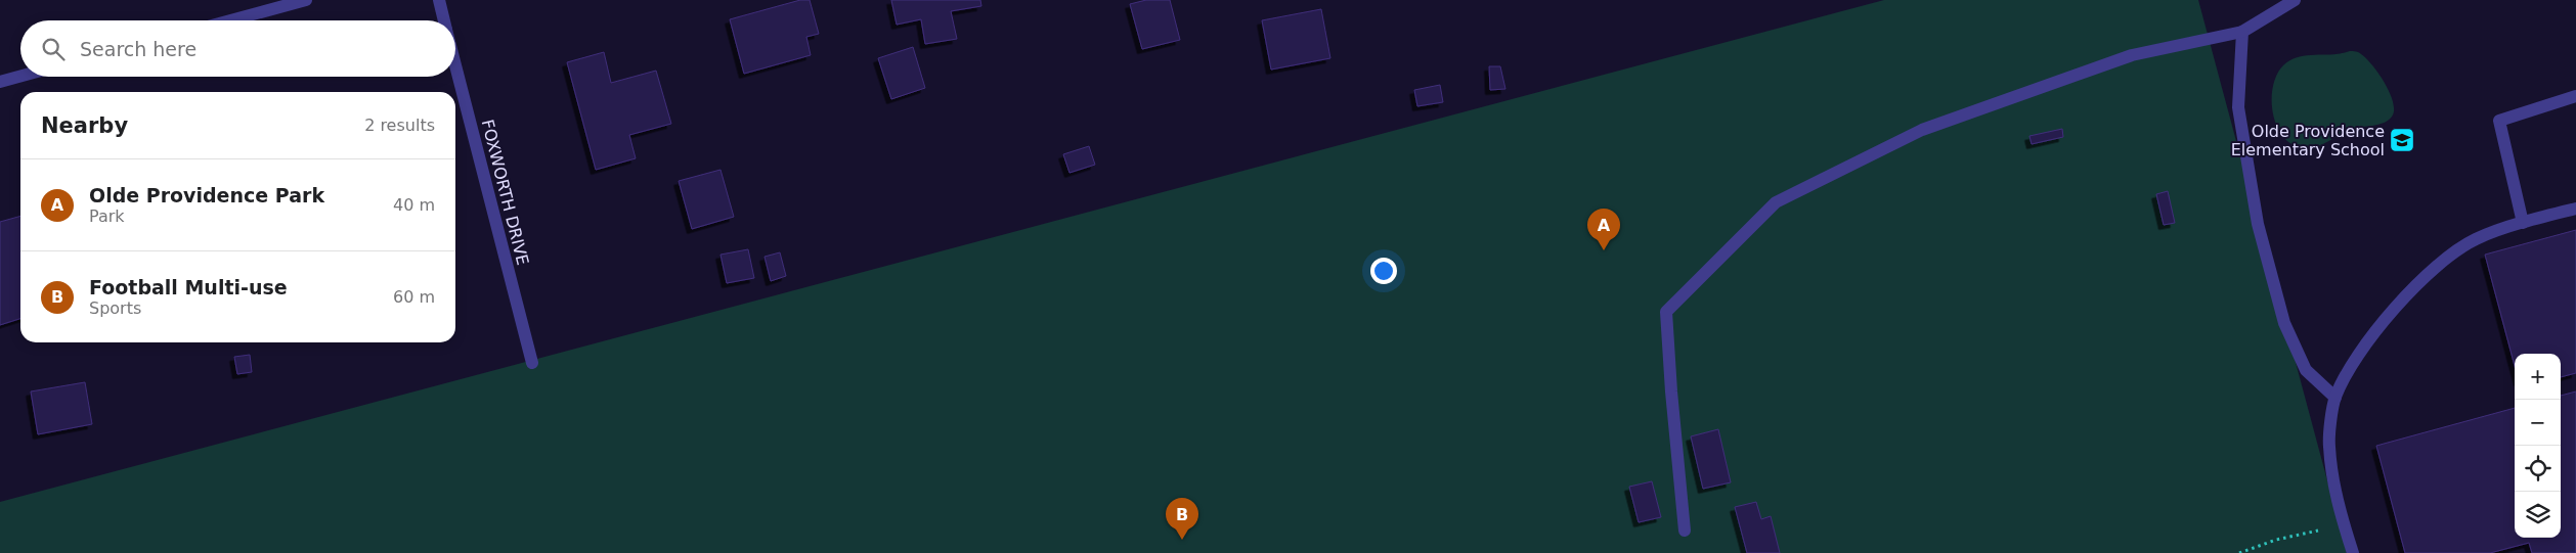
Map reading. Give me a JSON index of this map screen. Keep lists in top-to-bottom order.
{
  "streets": {
    "street": ["FOXWORTH DRIVE"]
  },
  "places": {
    "school or university": ["Olde Providence Elementary School"]
  },
  "page": {
    "search": "Search here",
    "heading": ["Nearby", "2 results"],
    "list": [
      {
        "mark": "A",
        "name": "Olde Providence Park",
        "note": "Park",
        "value": "40 m"
      },
      {
        "mark": "B",
        "name": "Football Multi-use",
        "note": "Sports",
        "value": "60 m"
      }
    ],
    "pins": ["A", "B"],
    "map_buttons": ["+", "−"]
  }
}
